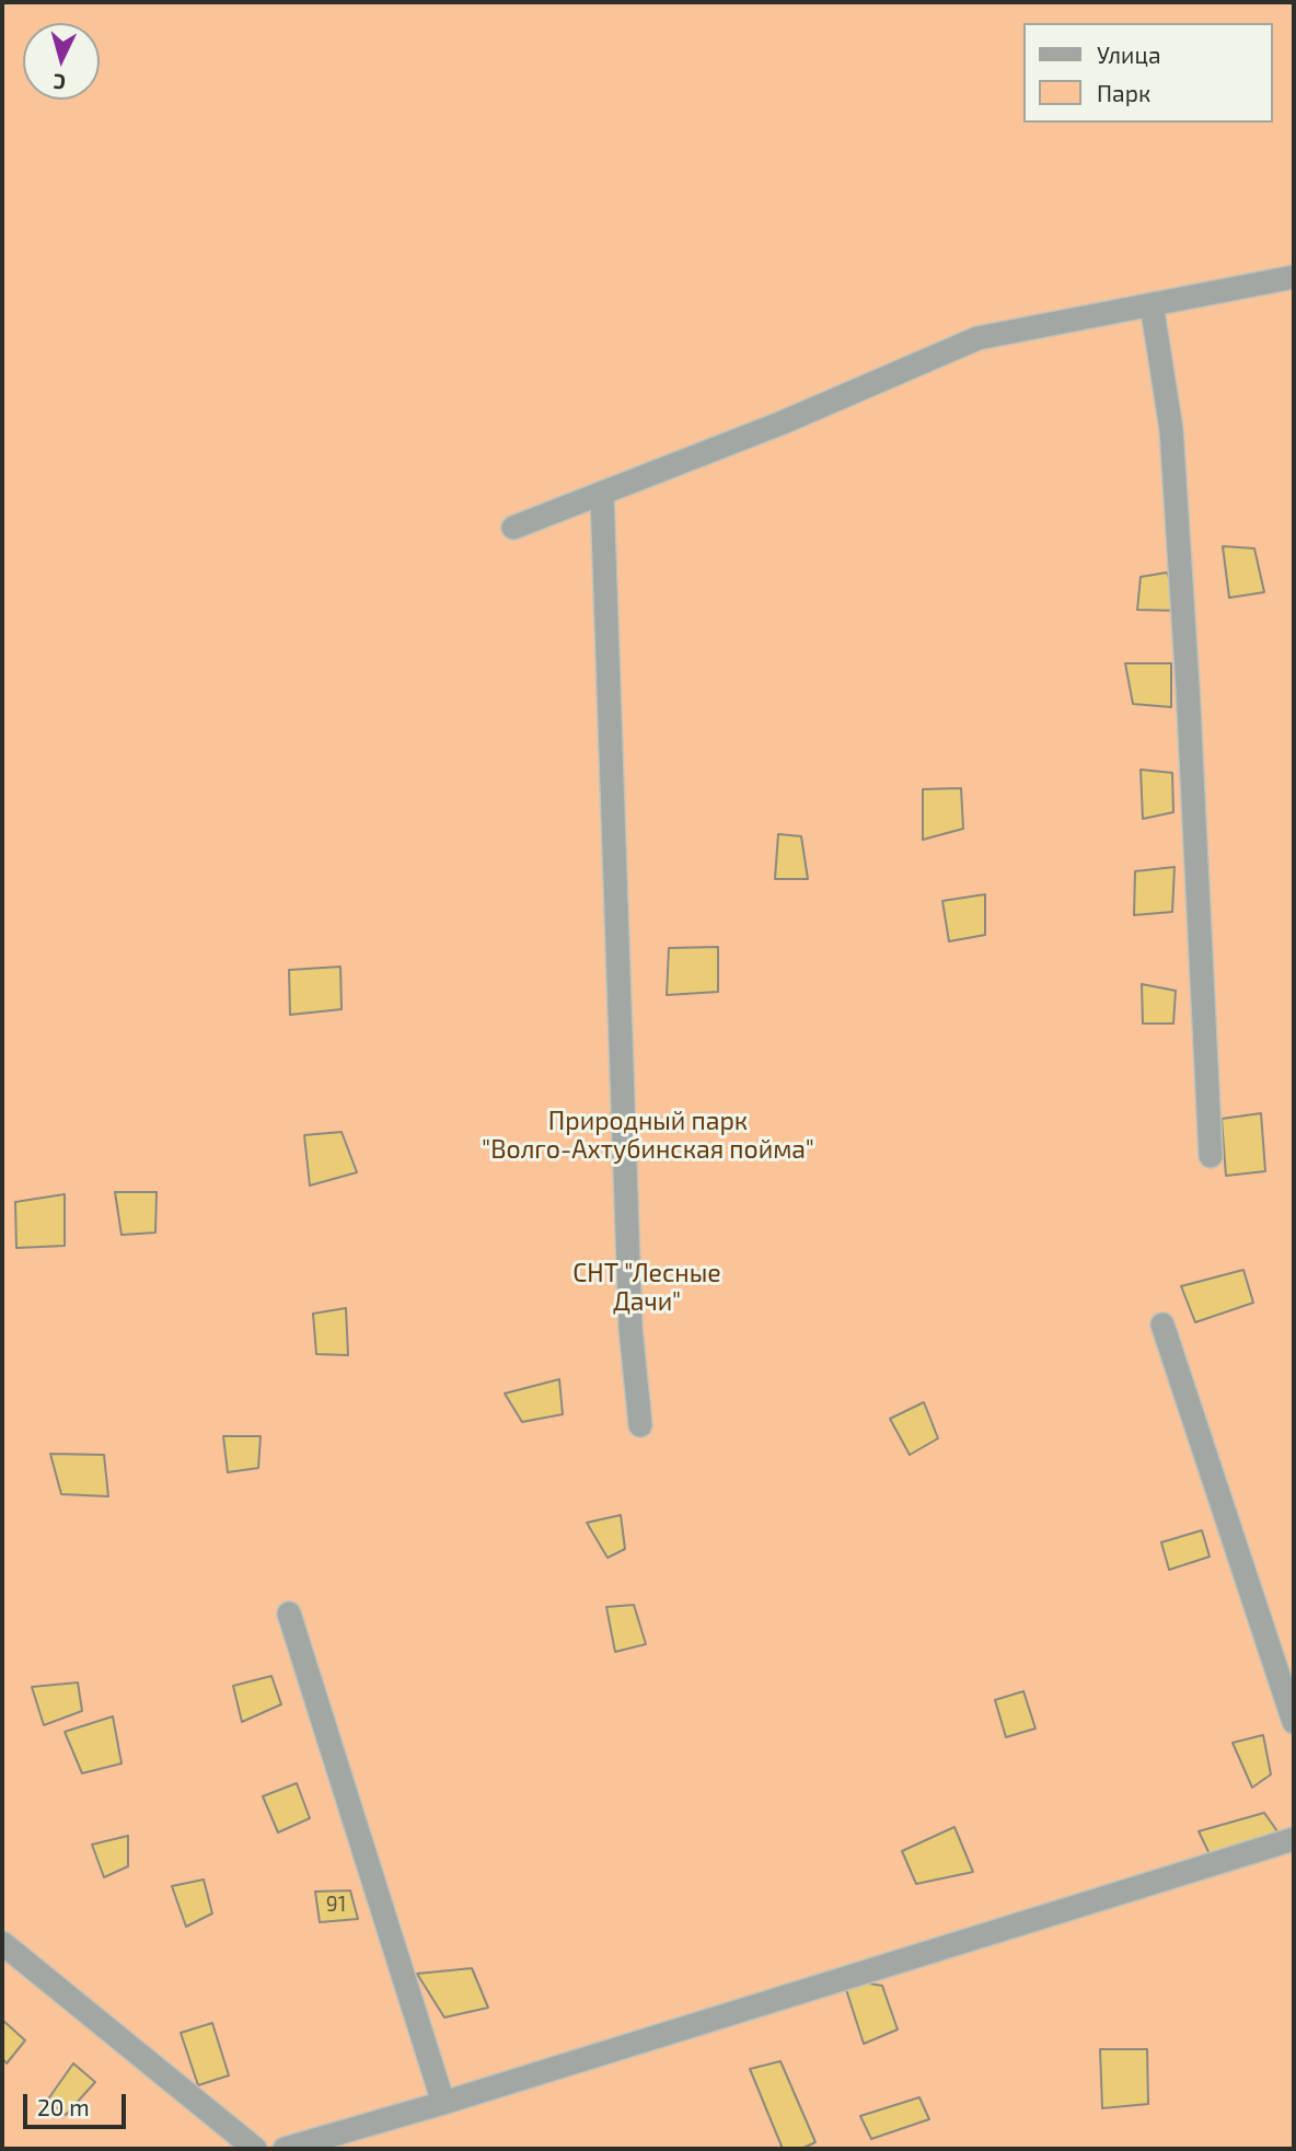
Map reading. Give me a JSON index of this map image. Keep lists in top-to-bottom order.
{
  "parks": ["Природный парк \"Волго-Ахтубинская пойма\"", "СНТ \"Лесные Дачи\""],
  "house_numbers": ["91"],
  "legend": ["Улица", "Парк"],
  "scale_bar": "20 m",
  "north": "bottom"
}
